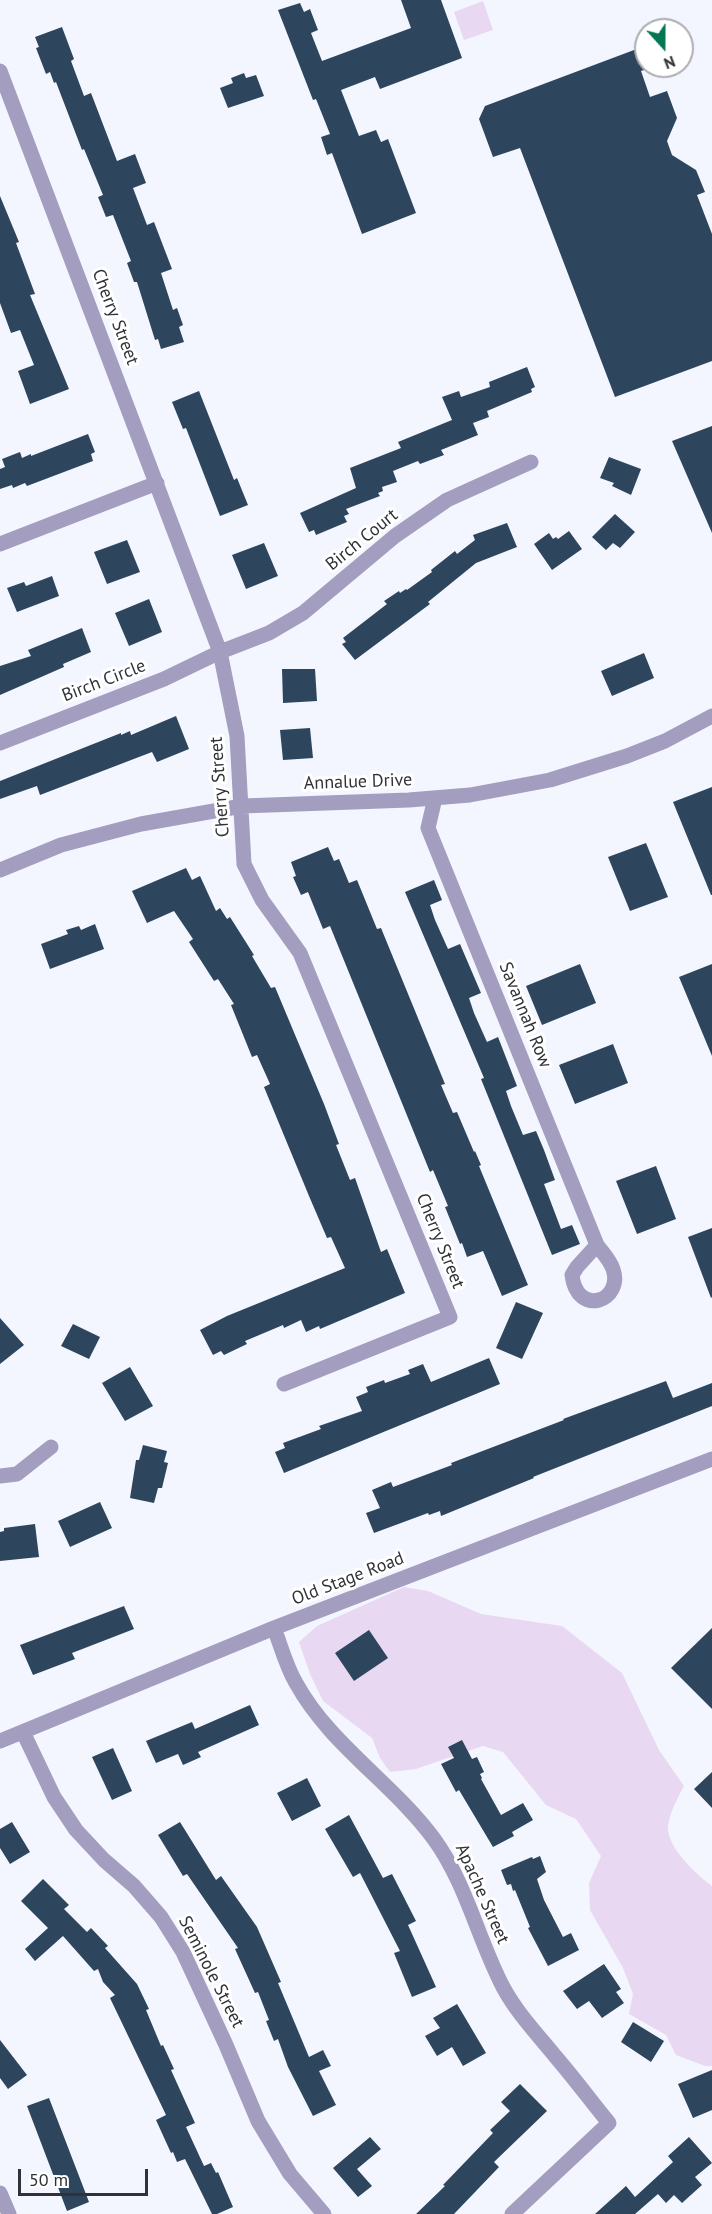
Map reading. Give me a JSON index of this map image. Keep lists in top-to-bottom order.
{
  "streets": {
    "street": [
      "Cherry Street",
      "Birch Court",
      "Birch Circle",
      "Annalue Drive",
      "Savannah Row",
      "Old Stage Road",
      "Apache Street",
      "Seminole Street"
    ]
  },
  "crossings": [
    ["Cherry Street", "Birch Court"],
    ["Cherry Street", "Birch Circle"],
    ["Cherry Street", "Annalue Drive"],
    ["Birch Court", "Birch Circle"],
    ["Annalue Drive", "Savannah Row"],
    ["Old Stage Road", "Apache Street"],
    ["Old Stage Road", "Seminole Street"]
  ],
  "scale_bar": "50 m",
  "north": "bottom"
}
